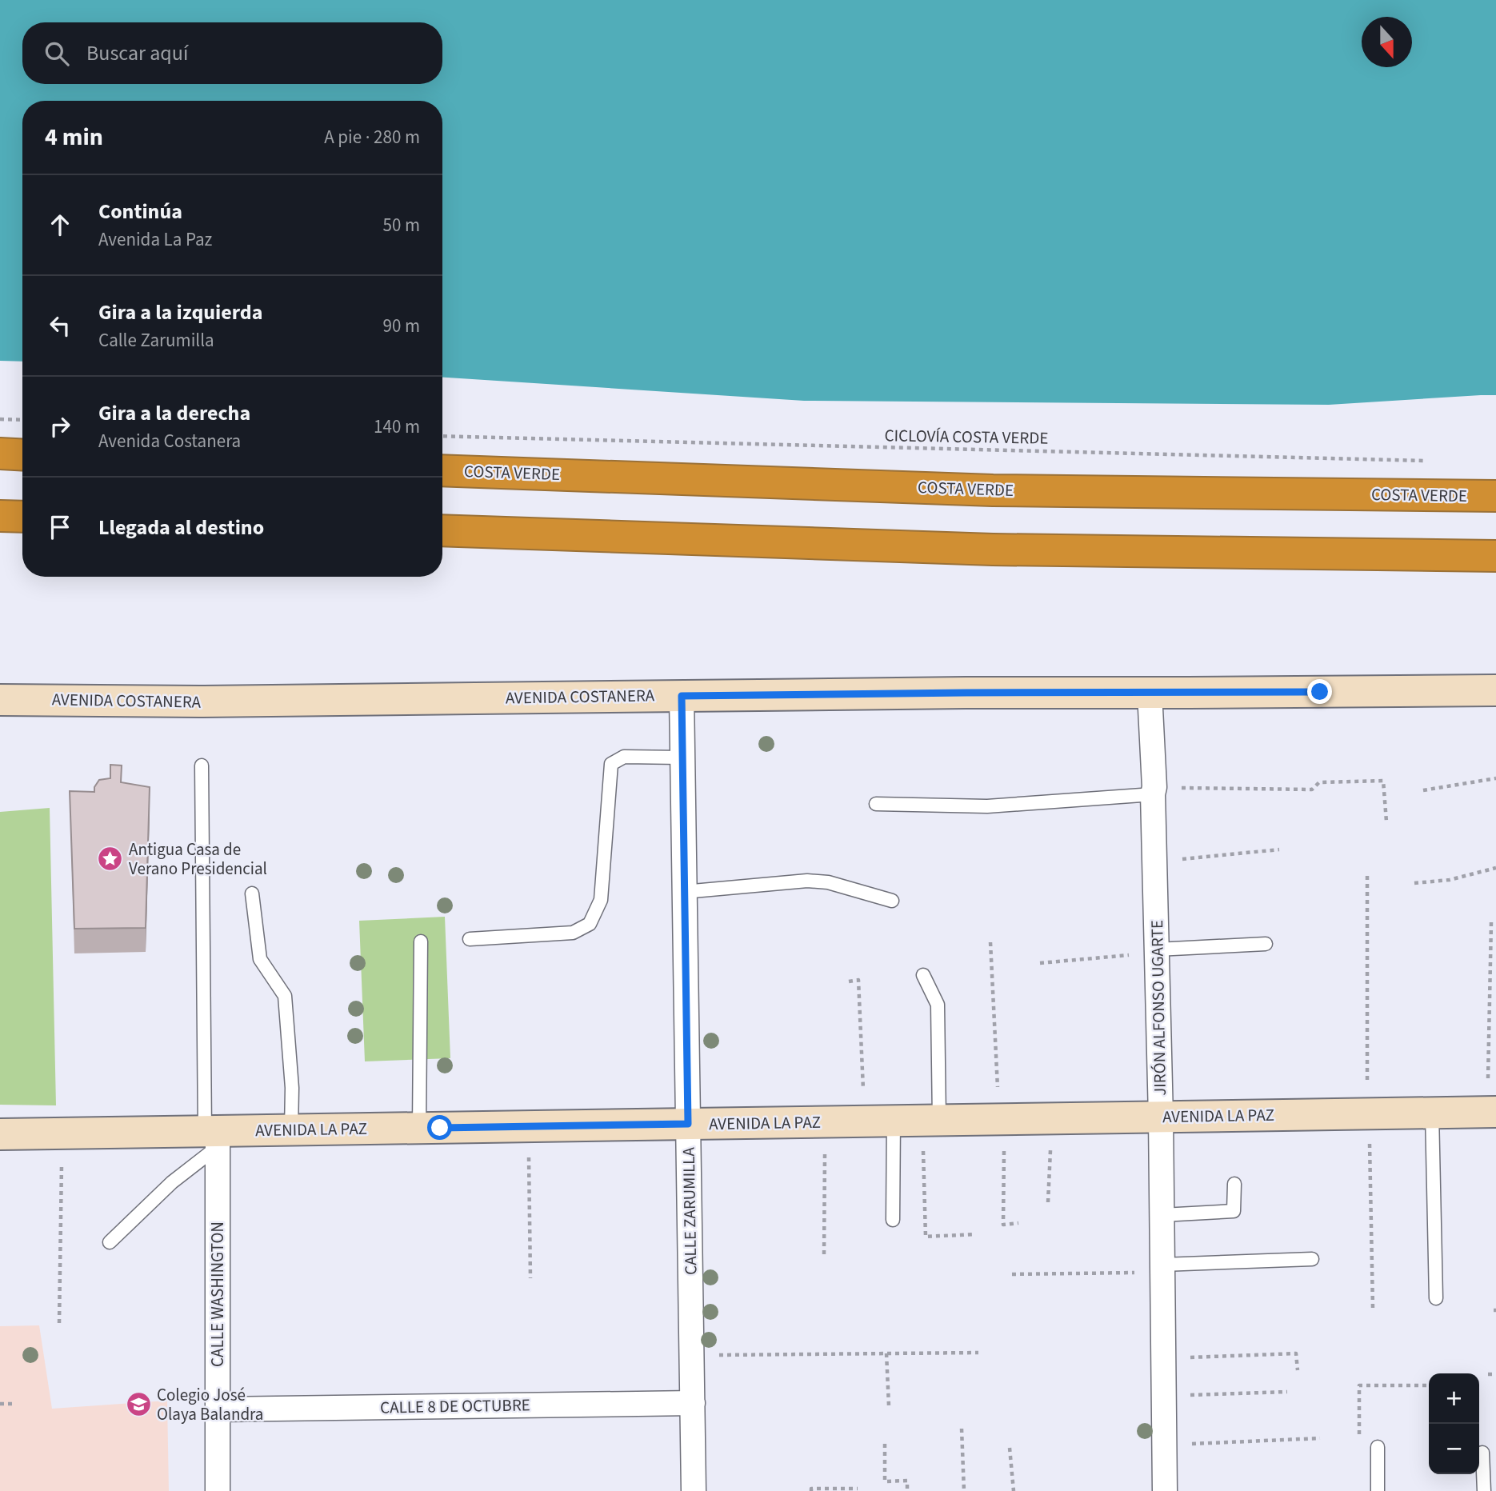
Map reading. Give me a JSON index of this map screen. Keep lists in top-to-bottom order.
{
  "streets": {
    "highway": ["COSTA VERDE"],
    "street": [
      "AVENIDA COSTANERA",
      "JIRÓN ALFONSO UGARTE",
      "AVENIDA LA PAZ",
      "CALLE ZARUMILLA",
      "CALLE WASHINGTON",
      "CALLE 8 DE OCTUBRE"
    ],
    "path": ["CICLOVÍA COSTA VERDE"]
  },
  "crossings": [
    ["AVENIDA COSTANERA", "JIRÓN ALFONSO UGARTE"],
    ["AVENIDA COSTANERA", "CALLE ZARUMILLA"],
    ["JIRÓN ALFONSO UGARTE", "AVENIDA LA PAZ"],
    ["AVENIDA LA PAZ", "CALLE ZARUMILLA"],
    ["AVENIDA LA PAZ", "CALLE WASHINGTON"],
    ["CALLE ZARUMILLA", "CALLE 8 DE OCTUBRE"],
    ["CALLE WASHINGTON", "CALLE 8 DE OCTUBRE"]
  ],
  "places": {
    "place": ["Antigua Casa de Verano Presidencial"],
    "school or university": ["Colegio José Olaya Balandra"]
  },
  "north": "bottom",
  "page": {
    "search": "Buscar aquí",
    "heading": ["4 min", "A pie · 280 m"],
    "list": [
      ["Continúa", "Avenida La Paz", "50 m"],
      ["Gira a la izquierda", "Calle Zarumilla", "90 m"],
      ["Gira a la derecha", "Avenida Costanera", "140 m"],
      "Llegada al destino"
    ],
    "map_buttons": ["+", "−"]
  }
}
